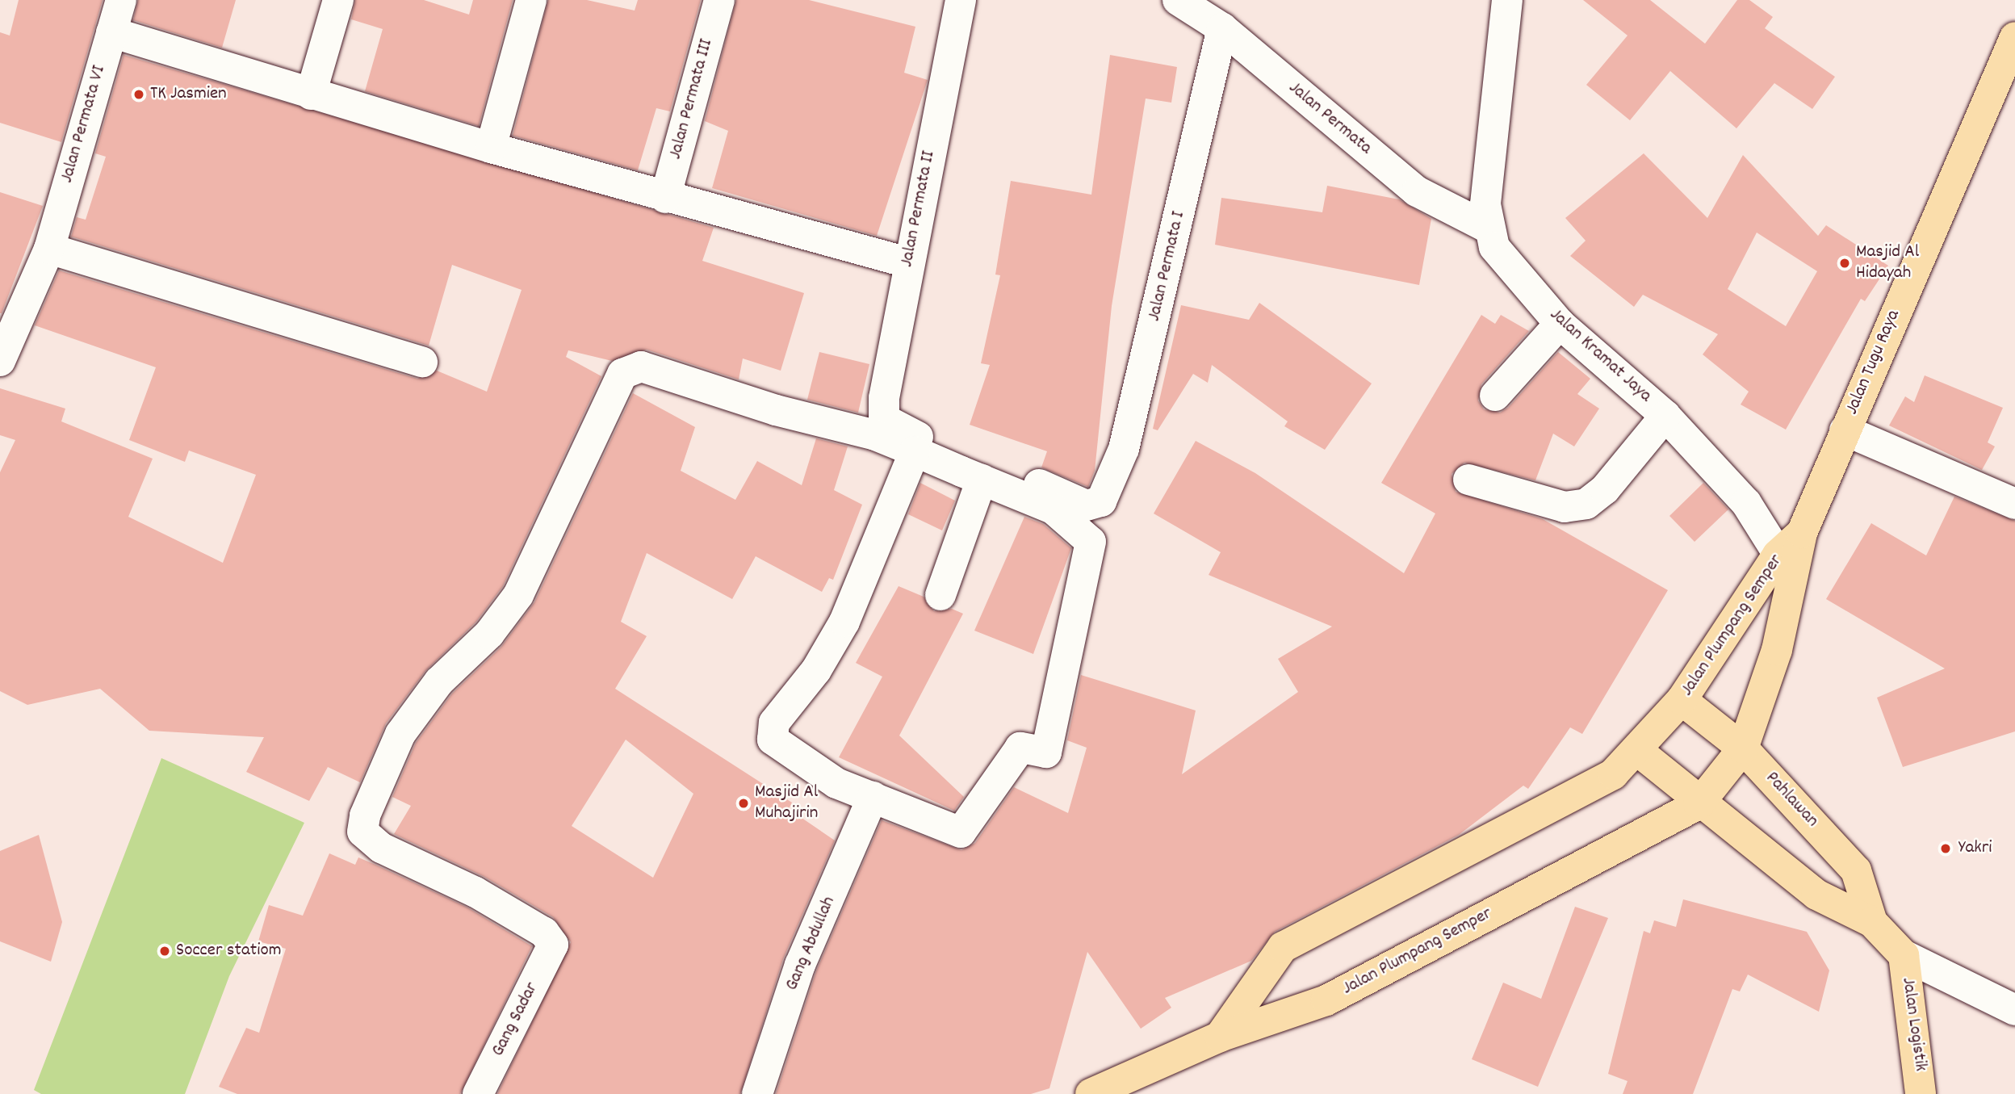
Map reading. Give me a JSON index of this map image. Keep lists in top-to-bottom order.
{
  "streets": {
    "main road": [
      "Jalan Tugu Raya",
      "Jalan Plumpang Semper",
      "Pahlawan",
      "Jalan Logistik"
    ],
    "street": [
      "Jalan Permata III",
      "Jalan Permata",
      "Jalan Permata VI",
      "Jalan Permata II",
      "Jalan Permata I",
      "Jalan Kramat Jaya",
      "Gang Abdullah",
      "Gang Sadar"
    ]
  },
  "crossings": [
    ["Jalan Permata", "Jalan Permata I"],
    ["Jalan Permata", "Jalan Kramat Jaya"],
    ["Jalan Permata II", "Jalan Permata I"],
    ["Jalan Kramat Jaya", "Jalan Plumpang Semper"],
    ["Jalan Tugu Raya", "Jalan Plumpang Semper"],
    ["Jalan Plumpang Semper", "Pahlawan"],
    ["Pahlawan", "Jalan Logistik"]
  ],
  "places": [
    "TK Jasmien",
    "Masjid Al Hidayah",
    "Masjid Al Muhajirin",
    "Yakri",
    "Soccer statiom"
  ]
}
